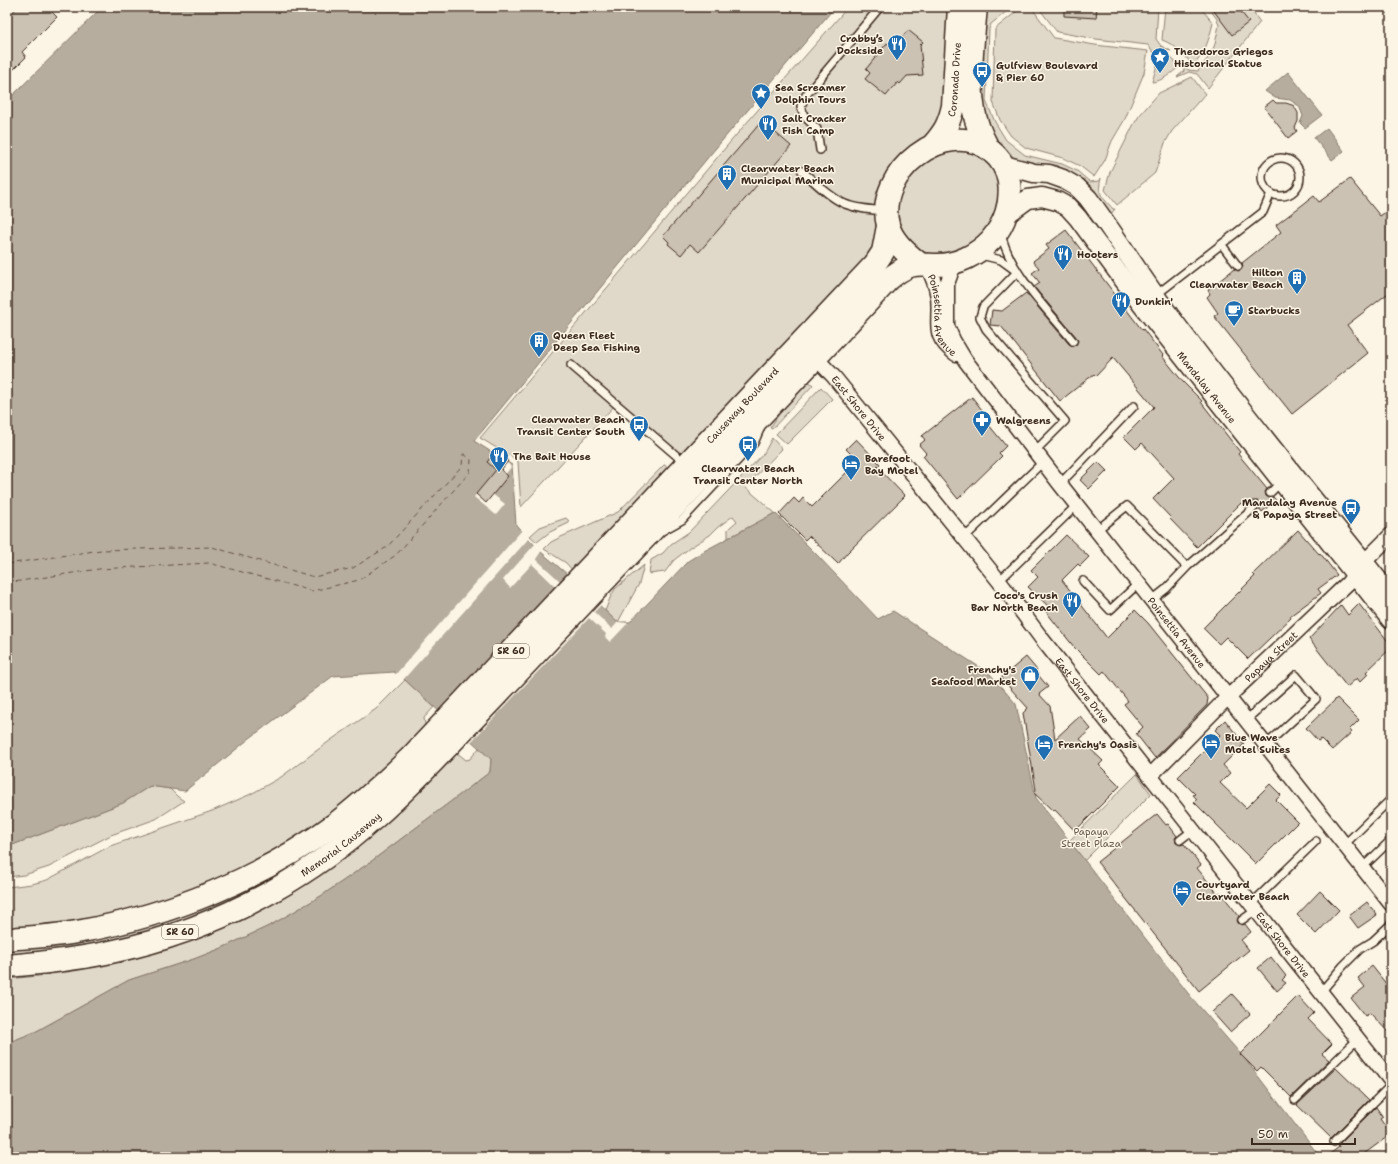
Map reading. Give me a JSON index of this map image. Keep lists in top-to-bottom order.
{
  "streets": {
    "main road": [
      "Coronado Drive",
      "Causeway Boulevard",
      "SR 60",
      "Memorial Causeway"
    ],
    "street": [
      "Poinsettia Avenue",
      "Mandalay Avenue",
      "East Shore Drive",
      "Papaya Street"
    ]
  },
  "crossings": [
    ["Coronado Drive", "Poinsettia Avenue"],
    ["Coronado Drive", "Mandalay Avenue"],
    ["Coronado Drive", "Causeway Boulevard"],
    ["Poinsettia Avenue", "Mandalay Avenue"],
    ["Poinsettia Avenue", "Causeway Boulevard"],
    ["Poinsettia Avenue", "Papaya Street"],
    ["Mandalay Avenue", "Causeway Boulevard"],
    ["Mandalay Avenue", "Papaya Street"],
    ["Causeway Boulevard", "Memorial Causeway"],
    ["East Shore Drive", "Papaya Street"]
  ],
  "parks": ["Papaya Street Plaza"],
  "places": {
    "restaurant": [
      "Crabby’s Dockside",
      "Salt Cracker Fish Camp",
      "Hooters",
      "Dunkin'",
      "The Bait House",
      "Coco's Crush Bar North Beach"
    ],
    "place": ["Theodoros Griegos Historical Statue", "Sea Screamer Dolphin Tours"],
    "bus stop": [
      "Gulfview Boulevard & Pier 60",
      "Clearwater Beach Transit Center South",
      "Clearwater Beach Transit Center North",
      "Mandalay Avenue & Papaya Street"
    ],
    "building": ["Clearwater Beach Municipal Marina", "Hilton Clearwater Beach", "Queen Fleet Deep Sea Fishing"],
    "cafe": ["Starbucks"],
    "pharmacy": ["Walgreens"],
    "hotel": [
      "Barefoot Bay Motel",
      "Blue Wave Motel Suites",
      "Frenchy's Oasis",
      "Courtyard Clearwater Beach"
    ],
    "shop": ["Frenchy's Seafood Market"]
  },
  "scale_bar": "50 m"
}
